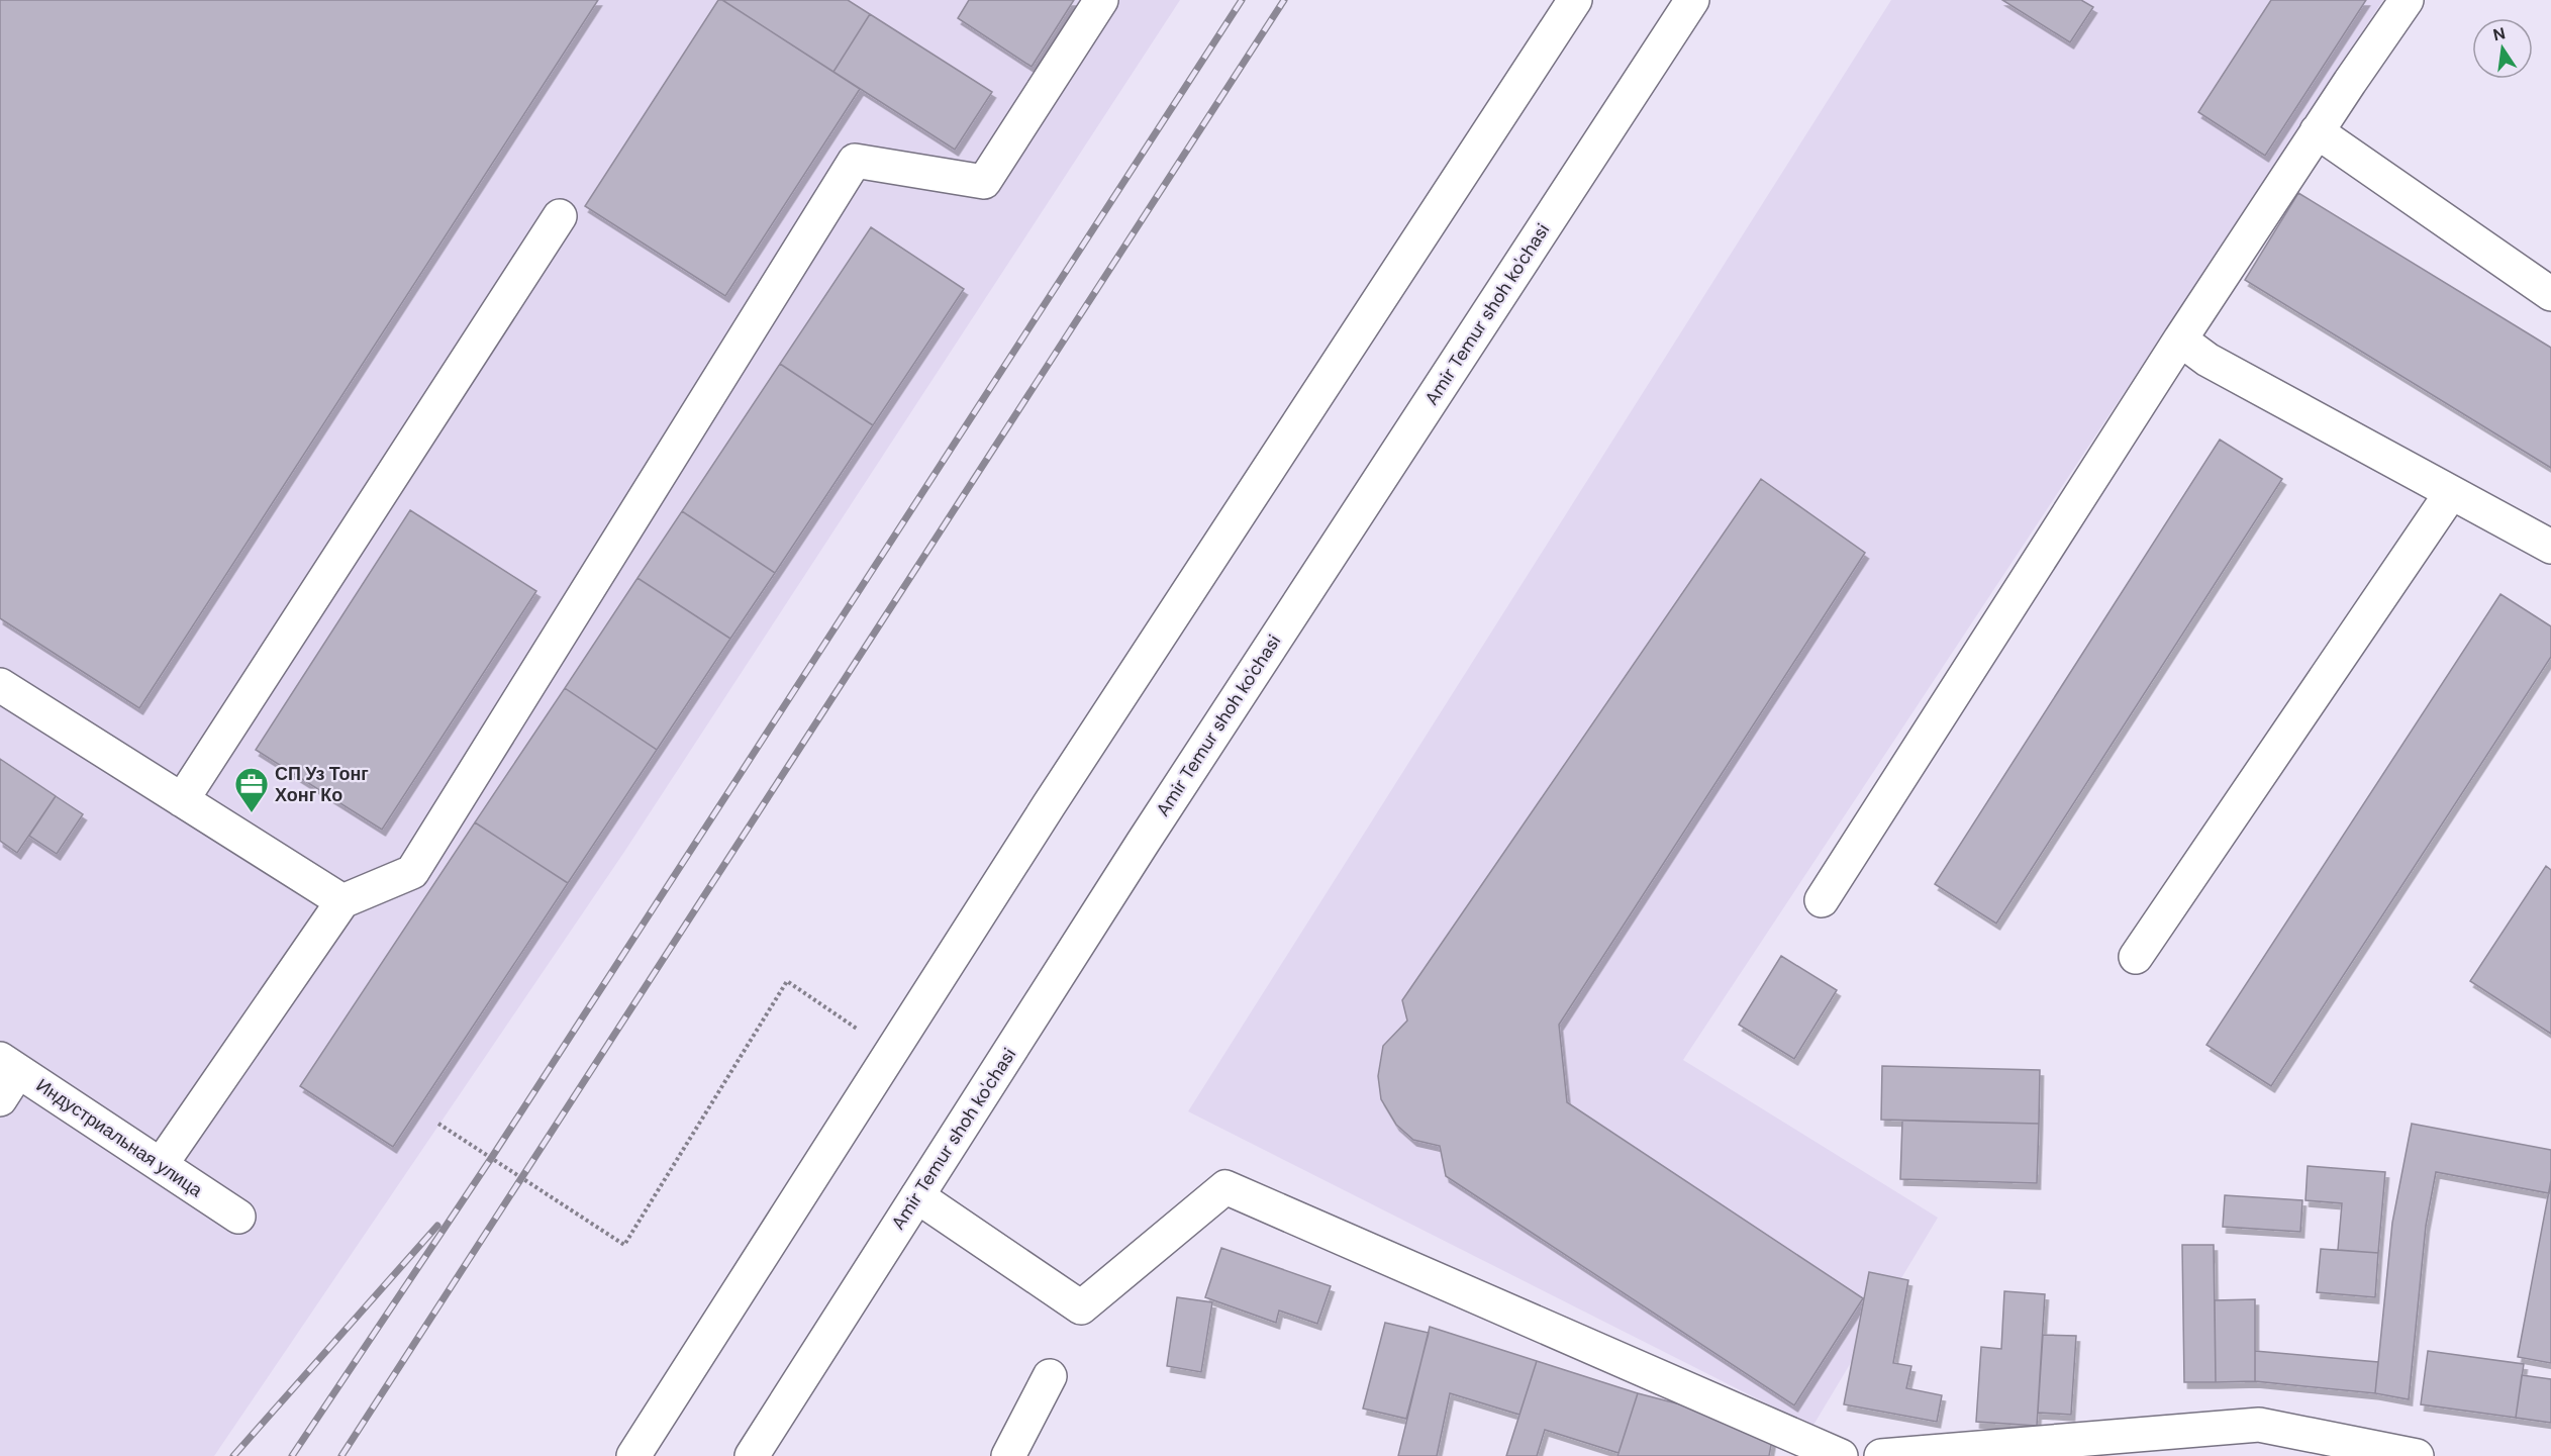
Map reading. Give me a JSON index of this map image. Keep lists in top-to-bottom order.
{
  "streets": {
    "main road": ["Amir Temur shoh ko'chasi", "Индустриальная улица"]
  },
  "places": {
    "office": ["СП Уз Тонг Хонг Ко"]
  },
  "north": "top"
}
